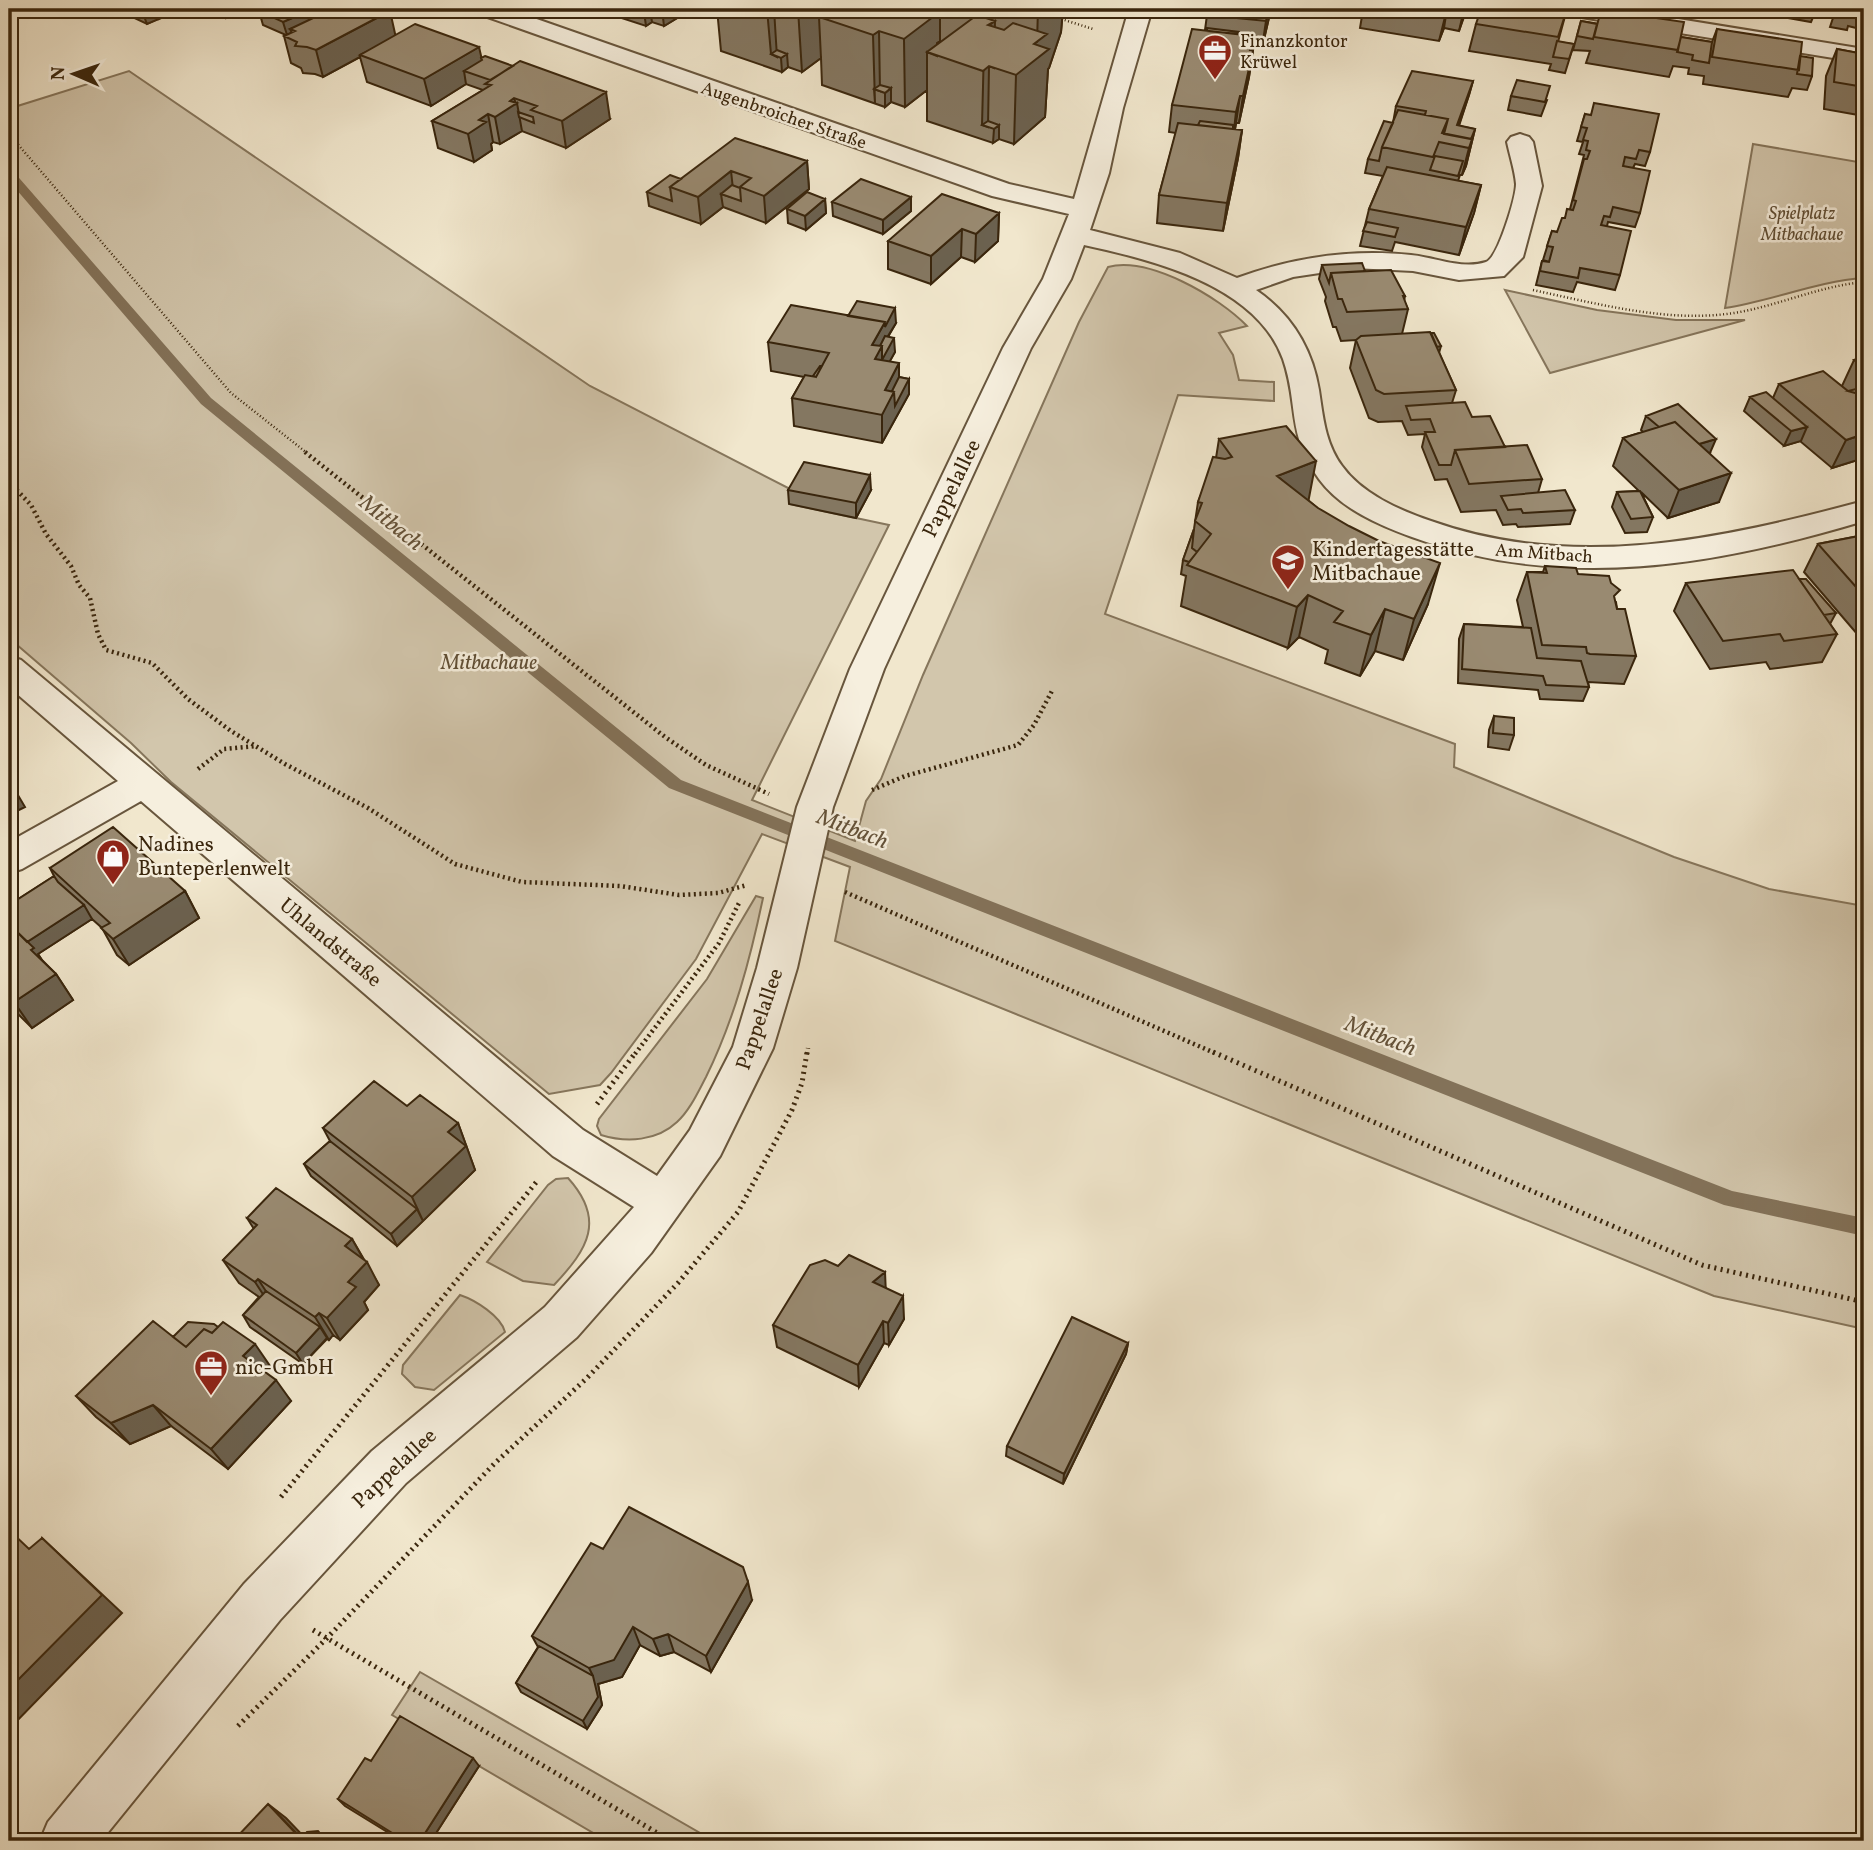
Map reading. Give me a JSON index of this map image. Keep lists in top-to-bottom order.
{
  "streets": {
    "street": [
      "Augenbroicher Straße",
      "Pappelallee",
      "Am Mitbach",
      "Uhlandstraße"
    ]
  },
  "crossings": [
    ["Augenbroicher Straße", "Pappelallee"],
    ["Augenbroicher Straße", "Am Mitbach"],
    ["Pappelallee", "Am Mitbach"],
    ["Pappelallee", "Uhlandstraße"]
  ],
  "water": ["Mitbach"],
  "parks": ["Spielplatz Mitbachaue", "Mitbachaue"],
  "places": {
    "office": ["Finanzkontor Krüwel", "nic-GmbH"],
    "school or university": ["Kindertagesstätte Mitbachaue"],
    "shop": ["Nadines Bunteperlenwelt"]
  },
  "north": "left"
}
